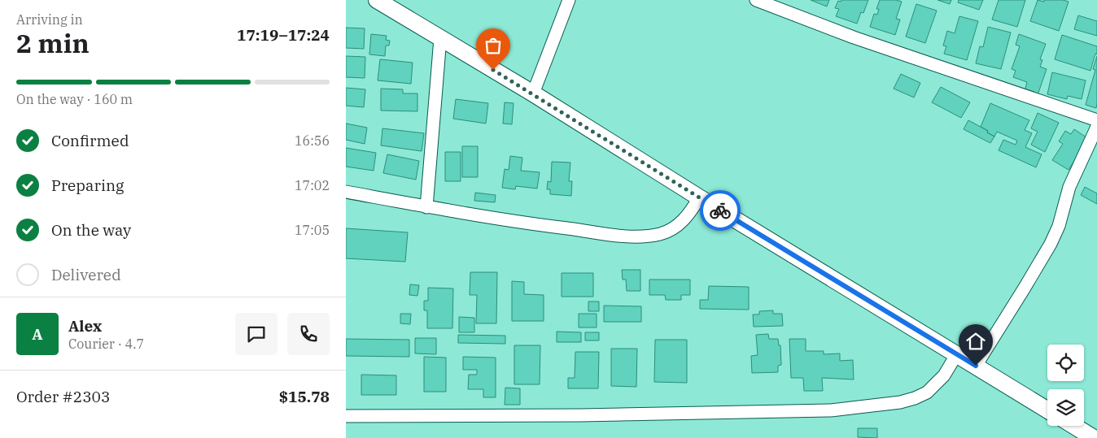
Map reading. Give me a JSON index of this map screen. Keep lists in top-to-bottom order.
{
  "page": {
    "heading": ["2 min", "Arriving in", "17:19–17:24"],
    "panel": [
      "Alex",
      "Courier · 4.7",
      "Order #2303",
      "$15.78"
    ],
    "bar": "On the way · 160 m",
    "list": [
      ["Confirmed", "16:56"],
      ["Preparing", "17:02"],
      ["On the way", "17:05"],
      "Delivered"
    ],
    "round": "A"
  }
}
